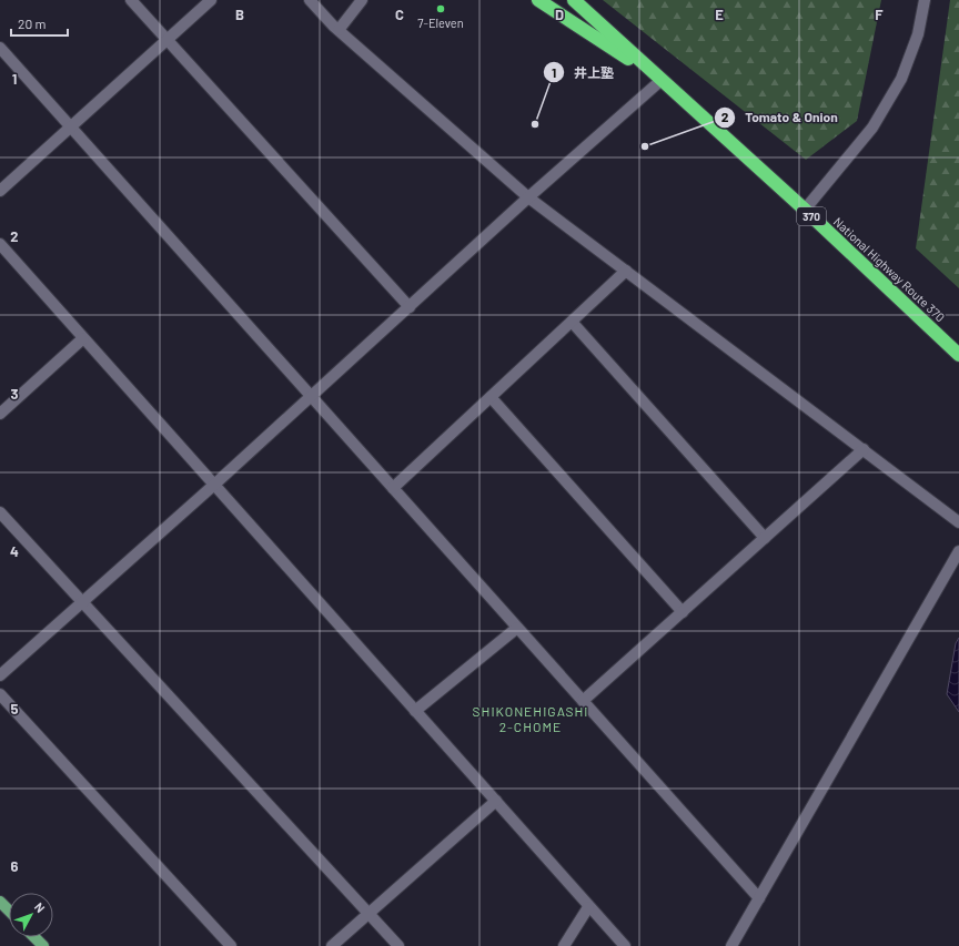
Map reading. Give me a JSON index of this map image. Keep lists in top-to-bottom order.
{
  "streets": {
    "highway": ["370", "National Highway Route 370"]
  },
  "districts": ["SHIKONEHIGASHI 2-CHOME"],
  "places": ["7-Eleven", "井上塾", "Tomato & Onion"],
  "scale_bar": "20 m",
  "north": "top right",
  "grid": {
    "columns": [
      "B",
      "C",
      "D",
      "E",
      "F"
    ],
    "rows": [
      "1",
      "2",
      "3",
      "4",
      "5",
      "6"
    ]
  }
}
